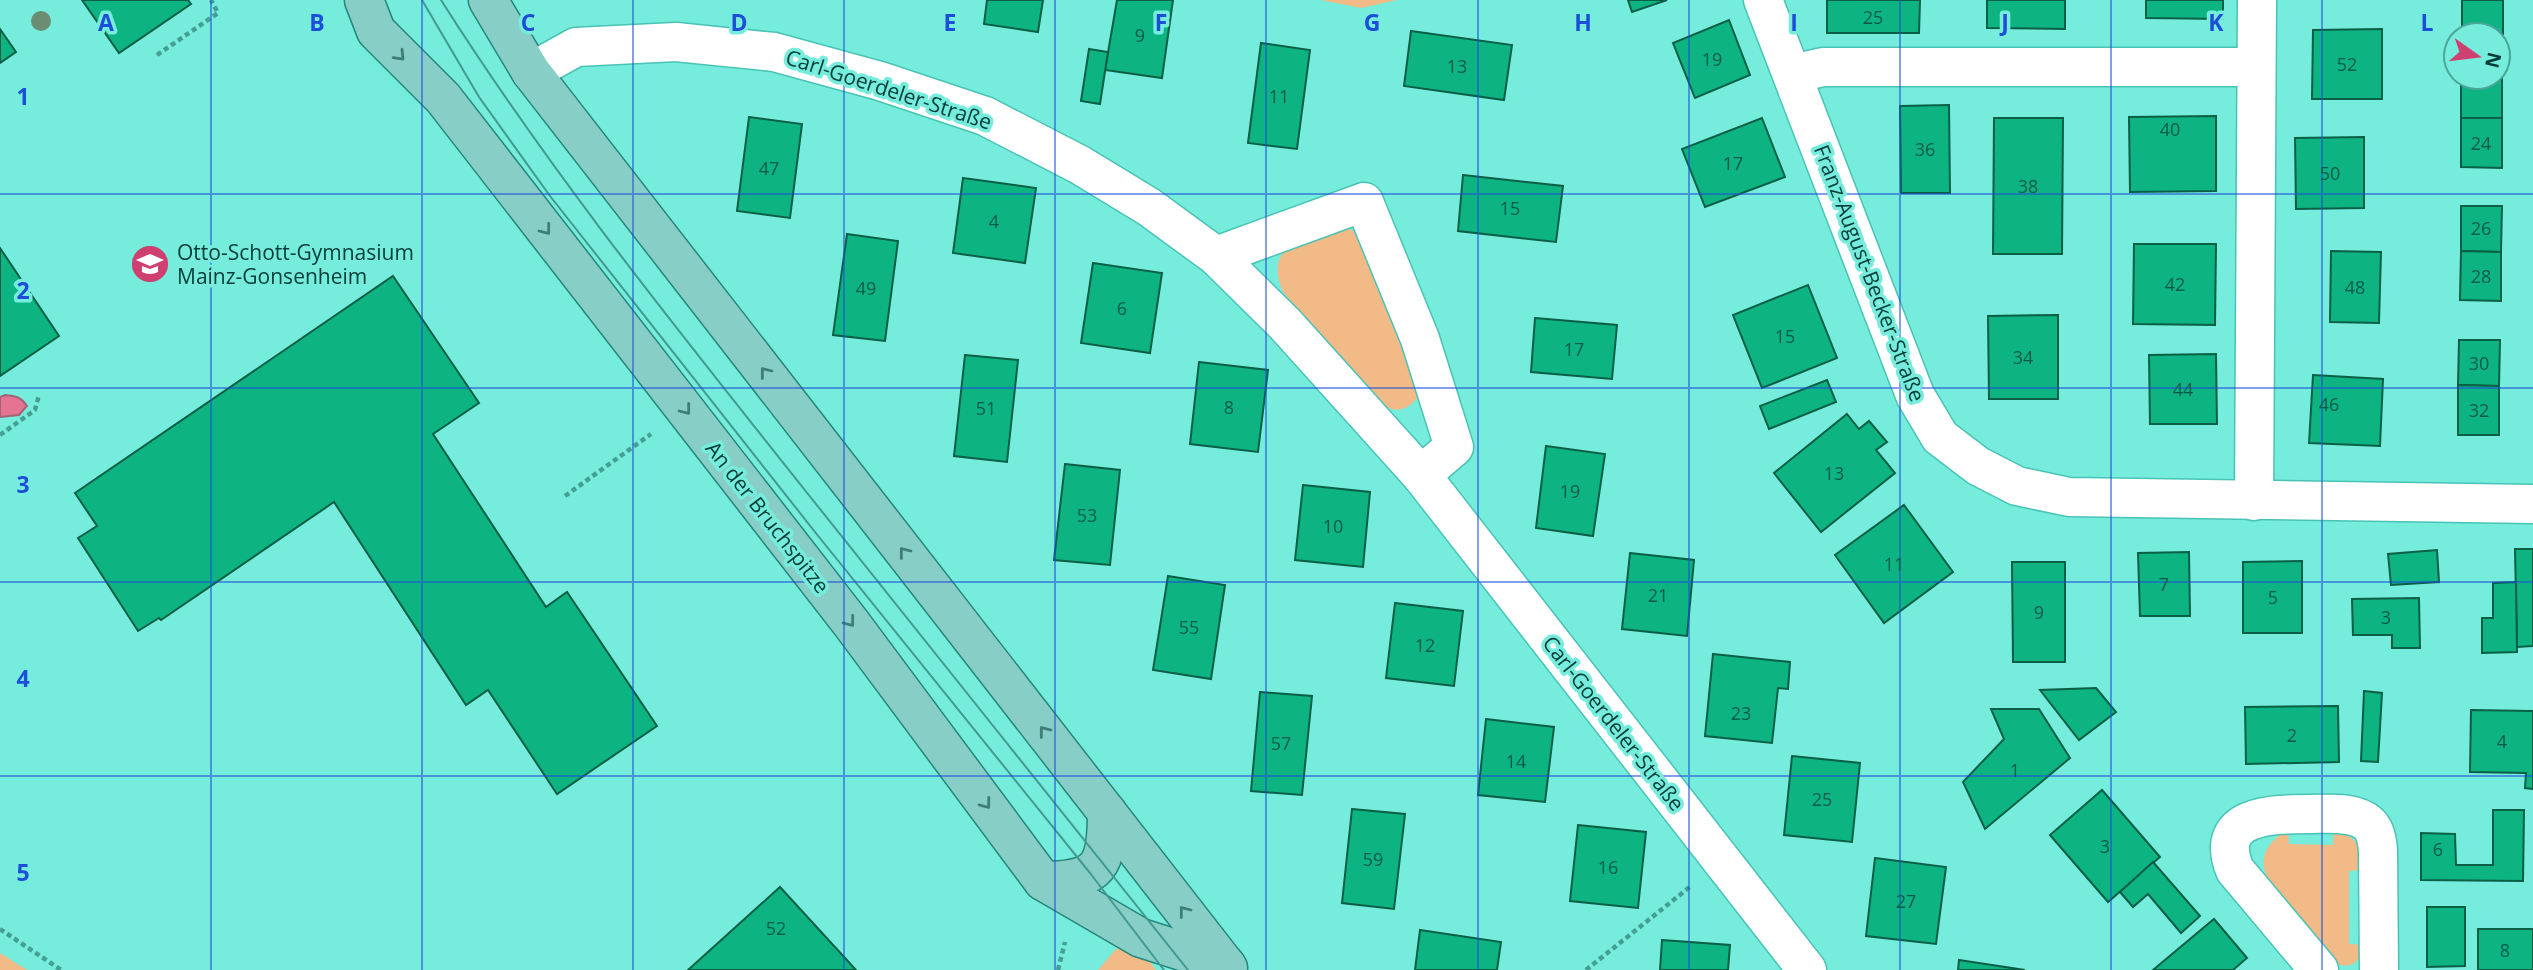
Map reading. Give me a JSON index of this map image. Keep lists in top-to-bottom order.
{
  "streets": {
    "main road": ["An der Bruchspitze"],
    "street": ["Carl-Goerdeler-Straße", "Franz-August-Becker-Straße"]
  },
  "crossings": [
    ["Carl-Goerdeler-Straße", "An der Bruchspitze"]
  ],
  "places": {
    "school or university": ["Otto-Schott-Gymnasium Mainz-Gonsenheim"]
  },
  "house_numbers": [
    "25",
    "9",
    "19",
    "52",
    "13",
    "11",
    "40",
    "24",
    "36",
    "17",
    "47",
    "50",
    "38",
    "15",
    "4",
    "26",
    "28",
    "42",
    "48",
    "49",
    "6",
    "15",
    "17",
    "34",
    "30",
    "44",
    "46",
    "8",
    "51",
    "32",
    "13",
    "19",
    "53",
    "10",
    "11",
    "7",
    "21",
    "5",
    "9",
    "3",
    "55",
    "12",
    "23",
    "2",
    "4",
    "57",
    "14",
    "1",
    "25",
    "3",
    "6",
    "59",
    "16",
    "27",
    "52",
    "8"
  ],
  "north": "right",
  "grid": {
    "columns": [
      "A",
      "B",
      "C",
      "D",
      "E",
      "F",
      "G",
      "H",
      "I",
      "J",
      "K",
      "L"
    ],
    "rows": [
      "1",
      "2",
      "3",
      "4",
      "5"
    ]
  }
}
